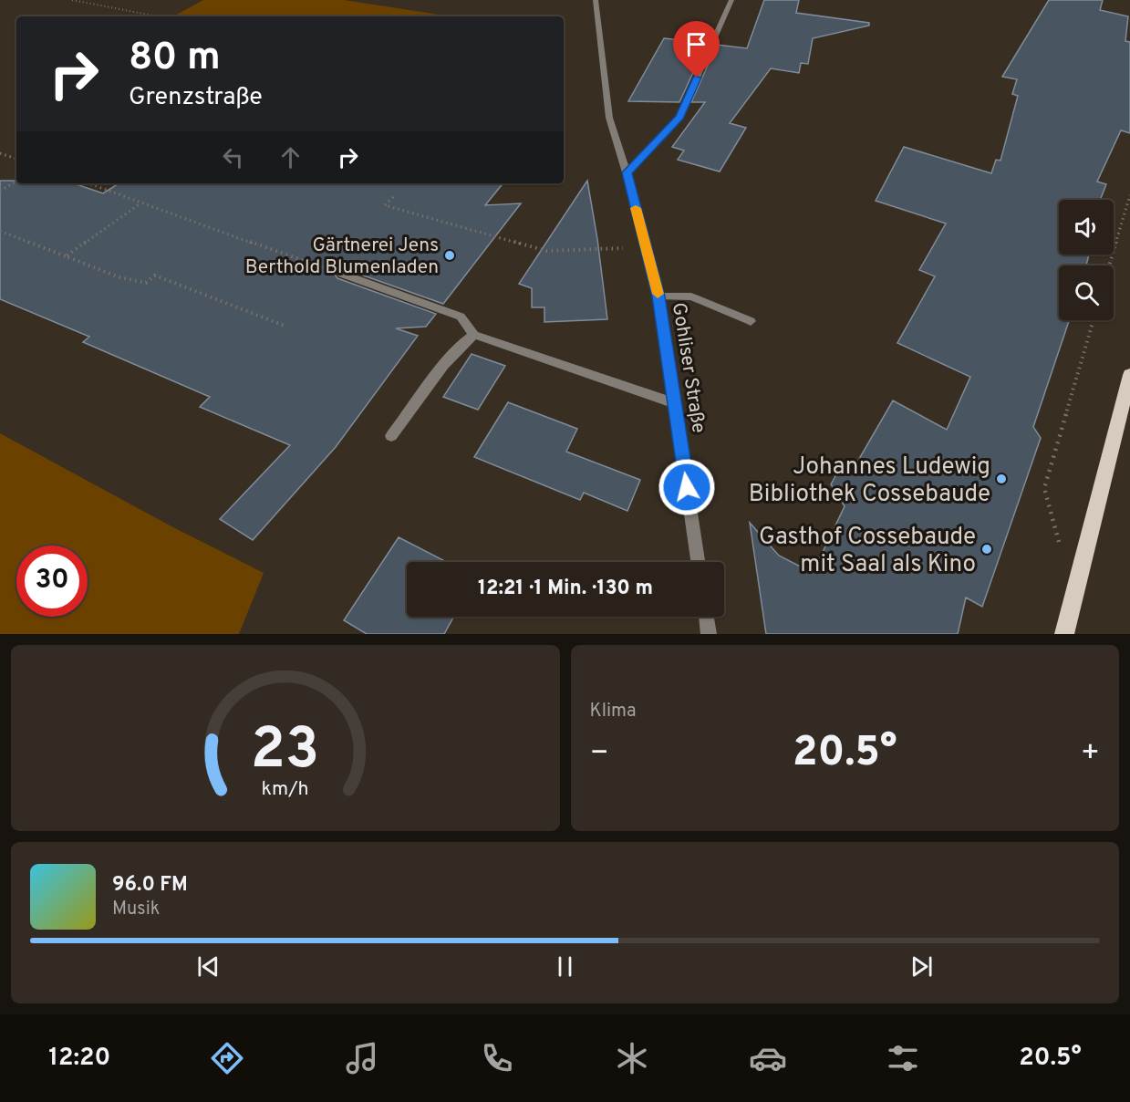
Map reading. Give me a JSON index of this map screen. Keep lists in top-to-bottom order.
{
  "streets": {
    "street": ["Gohliser Straße"]
  },
  "places": ["Gärtnerei Jens Berthold Blumenladen", "Johannes Ludewig Bibliothek Cossebaude", "Gasthof Cossebaude mit Saal als Kino"],
  "page": {
    "turn": ["80 m", "Grenzstraße"],
    "limit": "30",
    "trip": "12:21 · 1 Min. · 130 m",
    "tile": "Klima",
    "heat": ["−", "20.5°", "+"],
    "song": ["96.0 FM", "Musik"],
    "tabs": ["12:20", "20.5°"],
    "gauge": ["23", "km/h"]
  }
}
